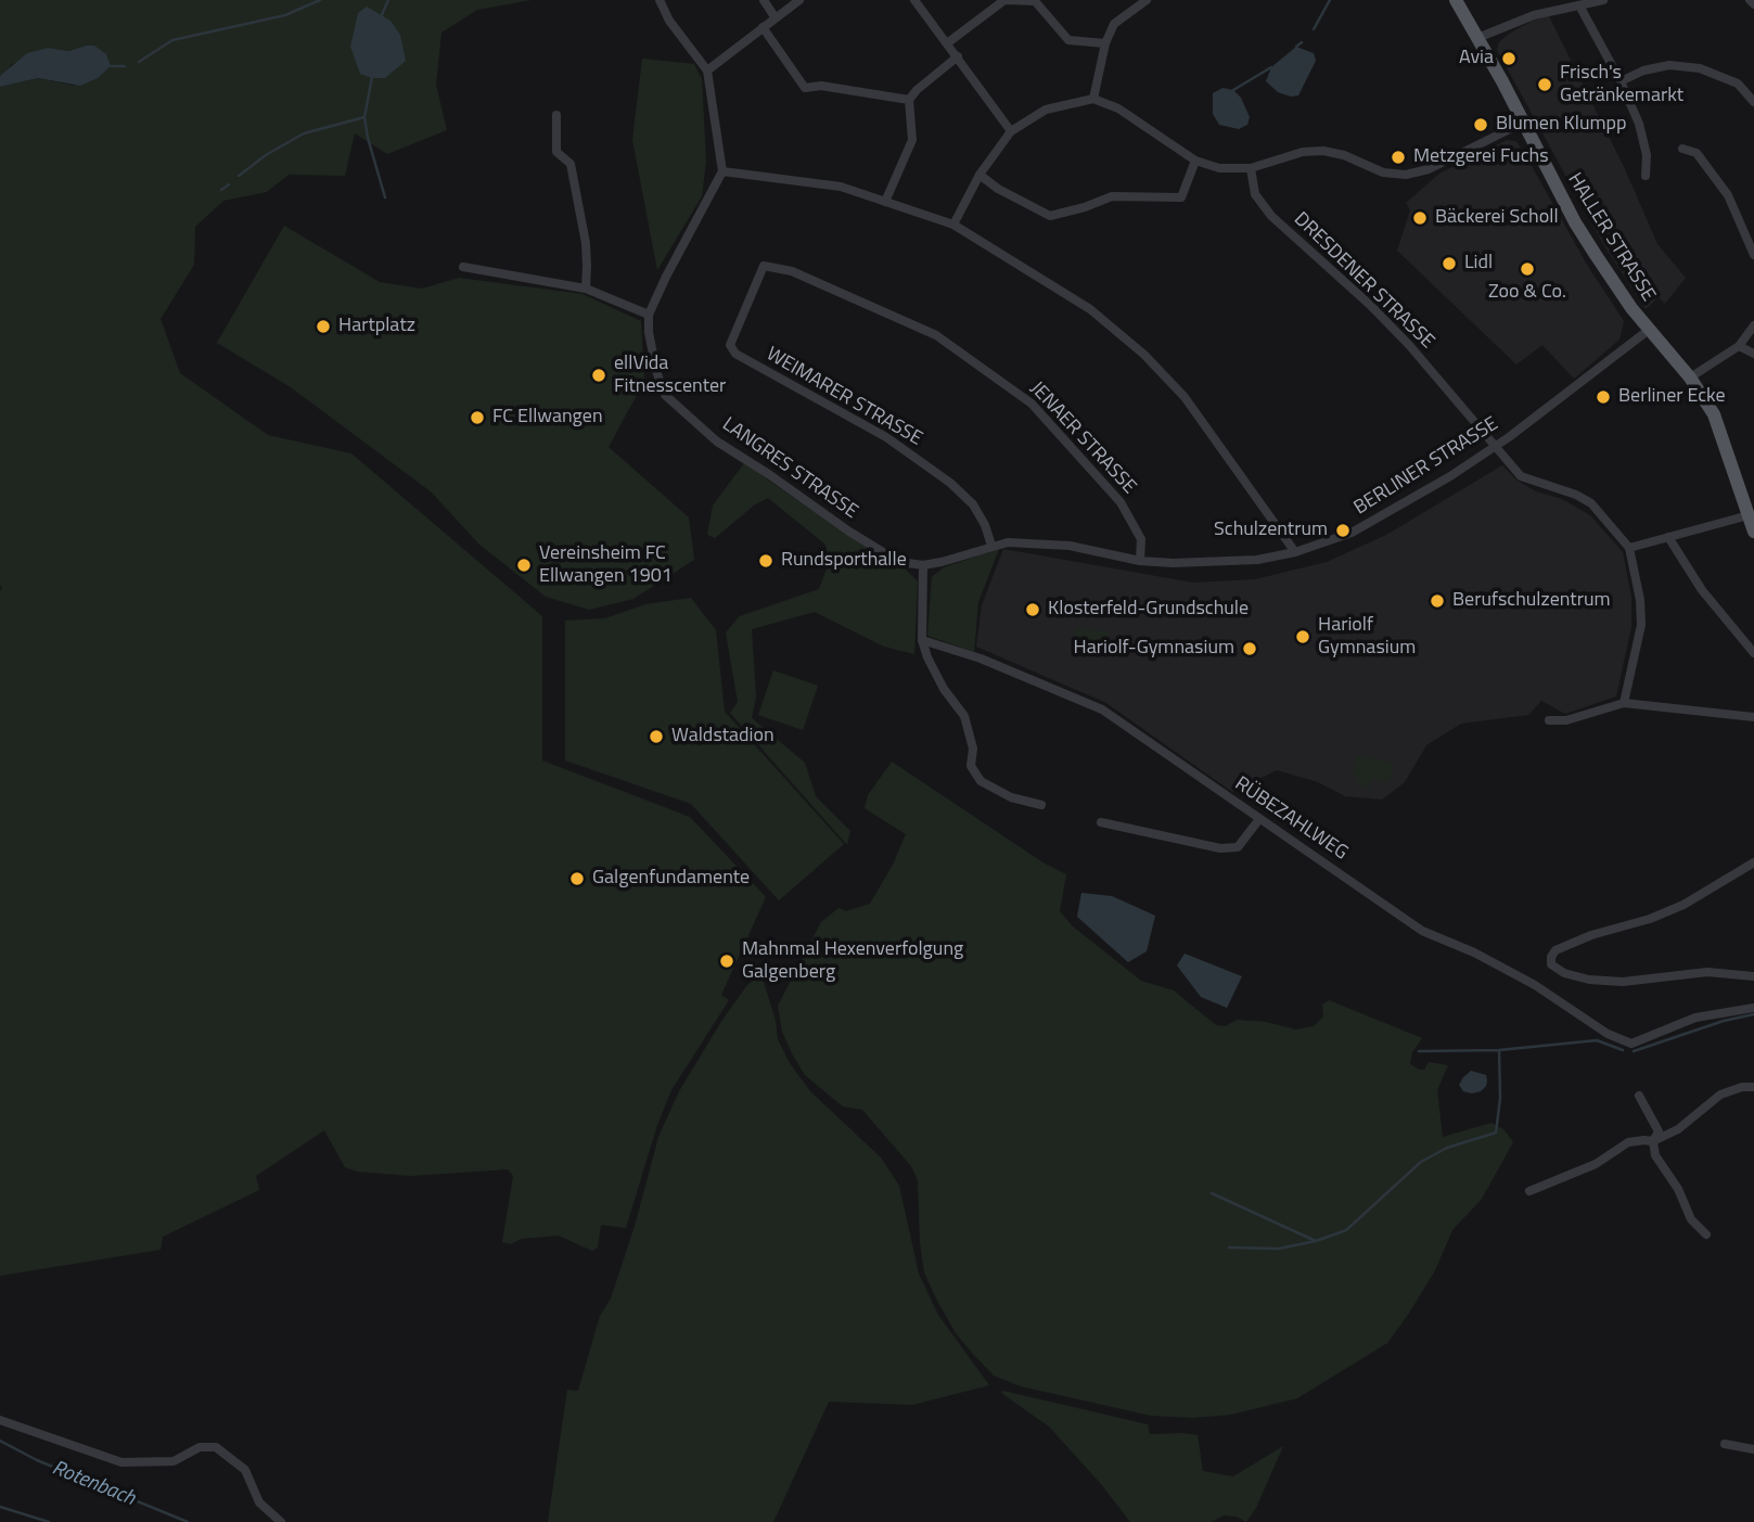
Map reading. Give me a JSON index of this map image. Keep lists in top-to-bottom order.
{
  "streets": {
    "main road": ["HALLER STRASSE"],
    "street": [
      "DRESDENER STRASSE",
      "WEIMARER STRASSE",
      "JENAER STRASSE",
      "BERLINER STRASSE",
      "LANGRES STRASSE",
      "RÜBEZAHLWEG"
    ]
  },
  "crossings": [
    ["HALLER STRASSE", "BERLINER STRASSE"],
    ["DRESDENER STRASSE", "BERLINER STRASSE"],
    ["WEIMARER STRASSE", "JENAER STRASSE"],
    ["WEIMARER STRASSE", "BERLINER STRASSE"],
    ["JENAER STRASSE", "BERLINER STRASSE"],
    ["BERLINER STRASSE", "LANGRES STRASSE"]
  ],
  "water": ["Rotenbach"],
  "places": [
    "Avia",
    "Frisch's Getränkemarkt",
    "Blumen Klumpp",
    "Metzgerei Fuchs",
    "Bäckerei Scholl",
    "Lidl",
    "Zoo & Co.",
    "Hartplatz",
    "ellVida Fitnesscenter",
    "Berliner Ecke",
    "FC Ellwangen",
    "Schulzentrum",
    "Rundsporthalle",
    "Vereinsheim FC Ellwangen 1901",
    "Berufschulzentrum",
    "Klosterfeld-Grundschule",
    "Hariolf Gymnasium",
    "Hariolf-Gymnasium",
    "Waldstadion",
    "Galgenfundamente",
    "Mahnmal Hexenverfolgung Galgenberg"
  ]
}
